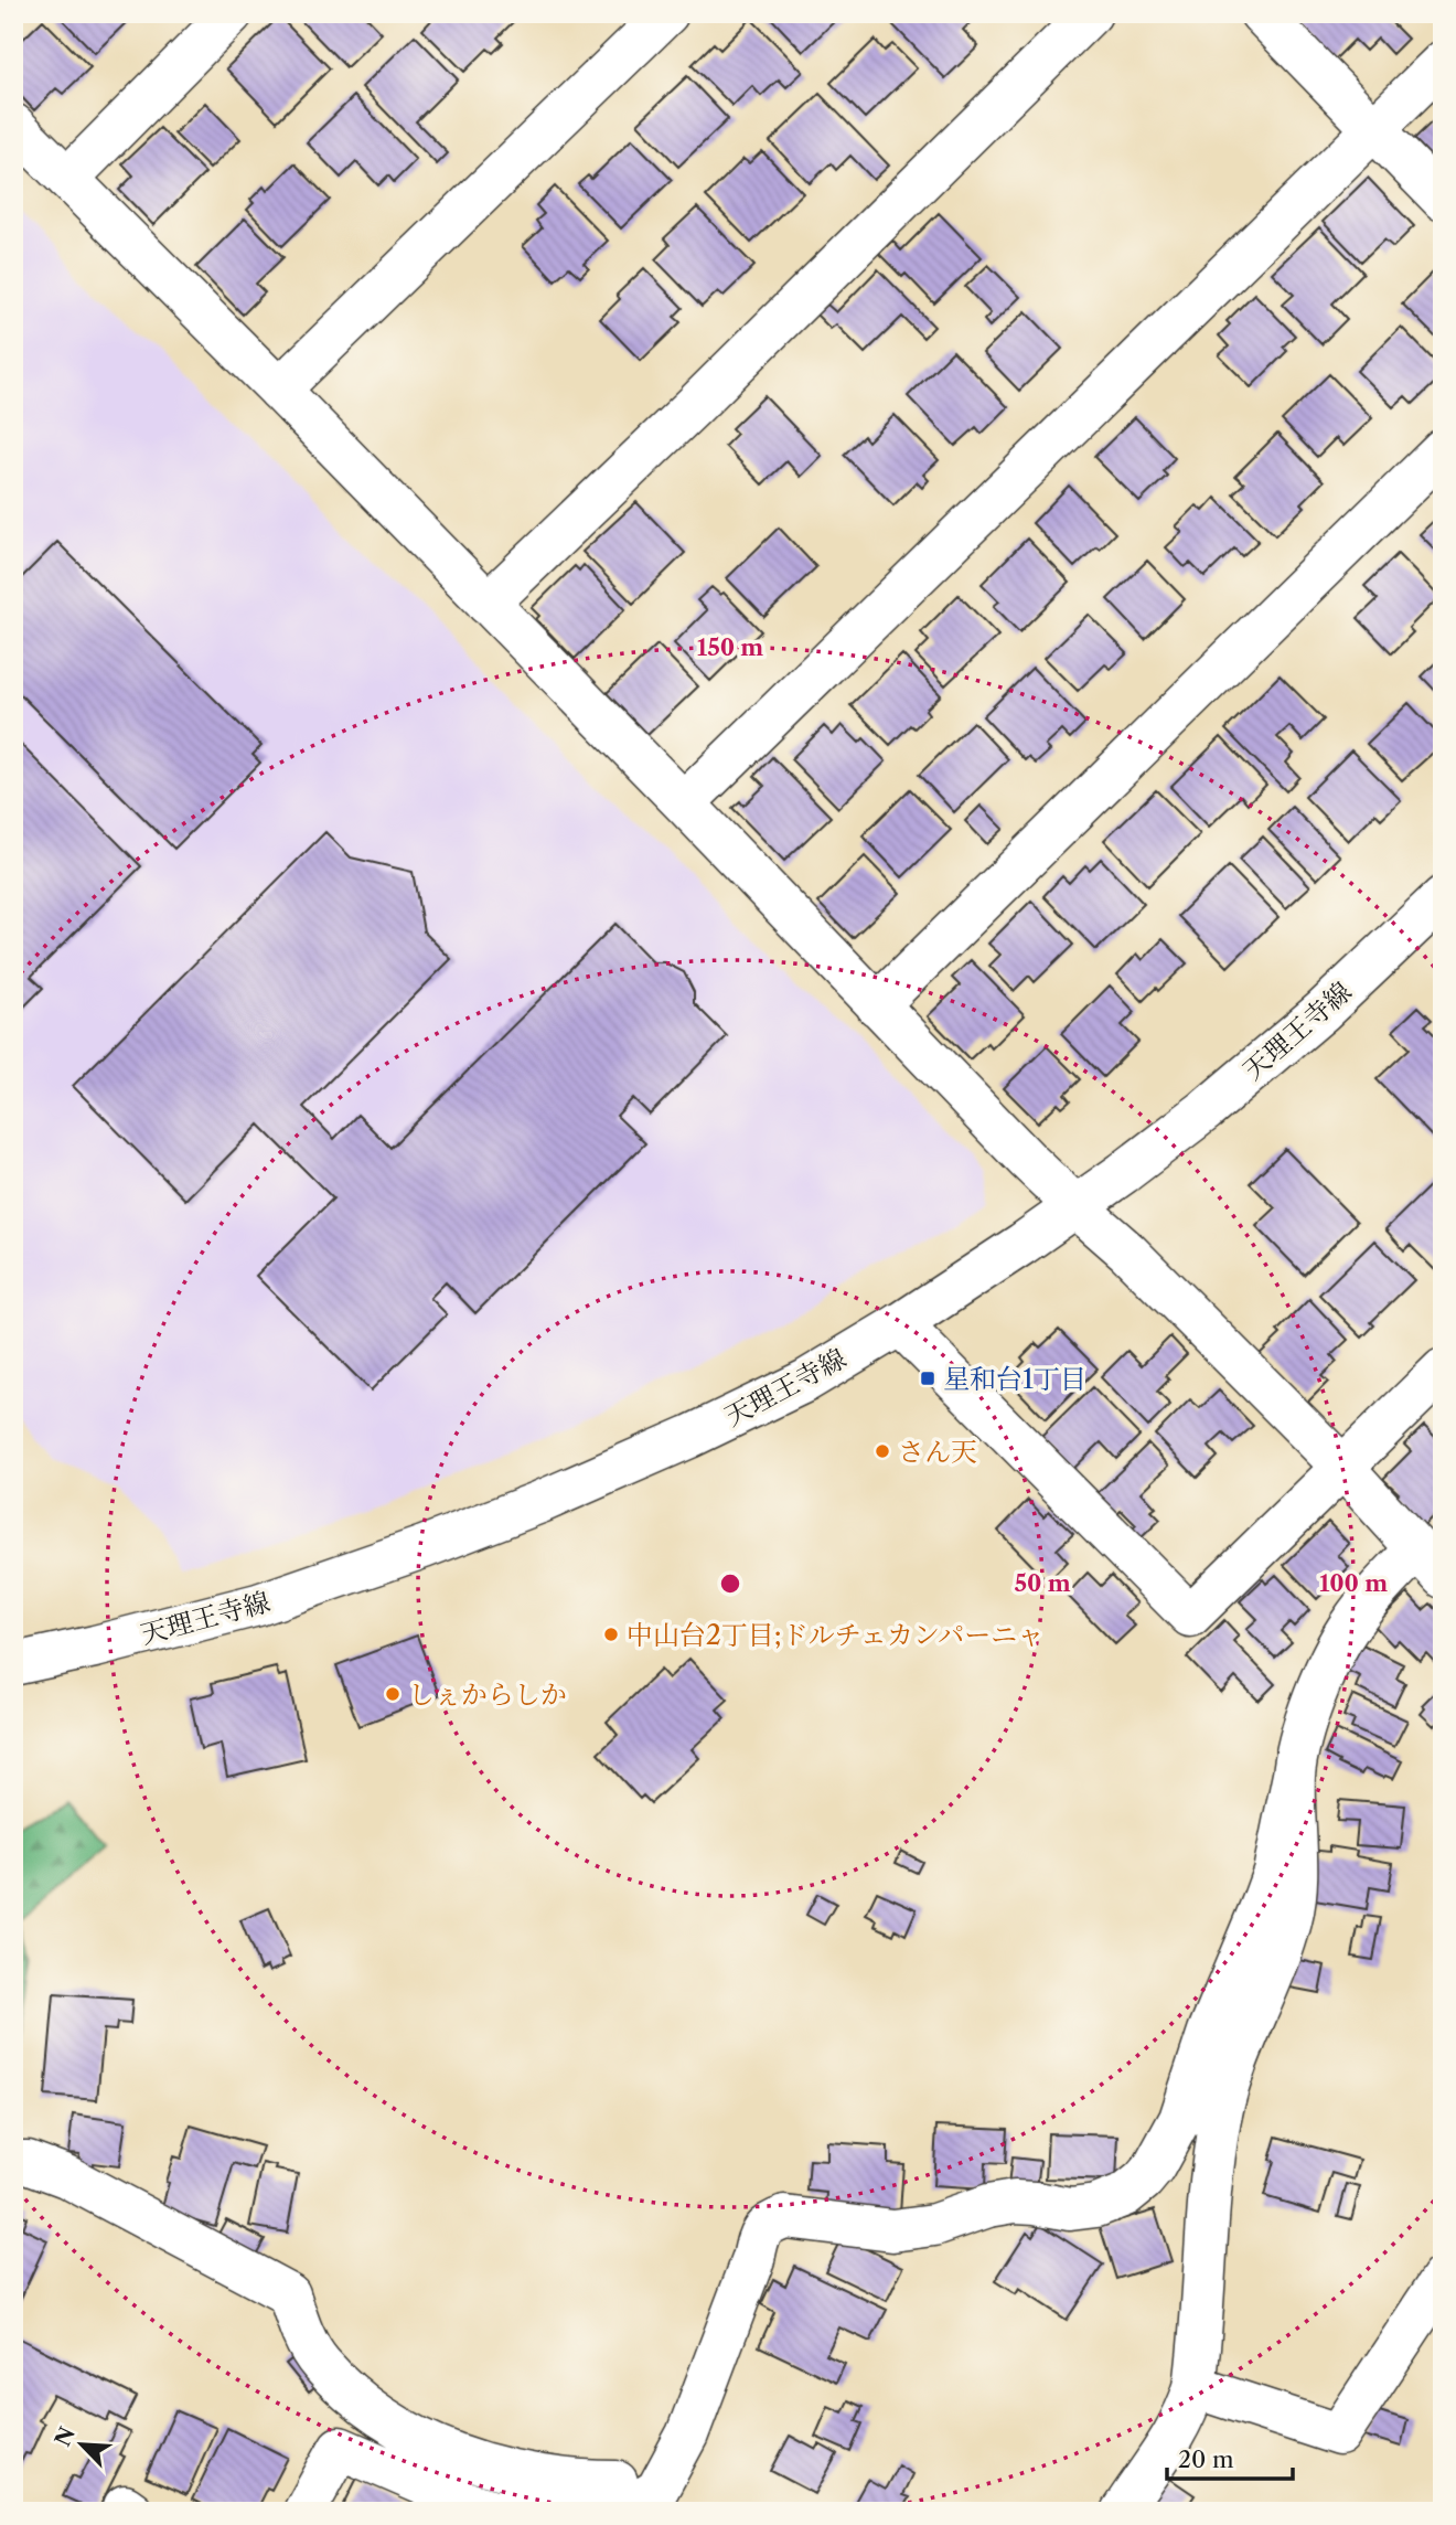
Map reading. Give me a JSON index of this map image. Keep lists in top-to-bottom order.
{
  "streets": {
    "street": ["天理王寺線"]
  },
  "places": {
    "transit": ["星和台1丁目"],
    "other": ["さん天", "中山台2丁目;ドルチェカンパーニャ", "しぇからしか"]
  },
  "scale_bar": "20 m",
  "north": "top left",
  "rings": ["150 m", "50 m", "100 m"]
}
